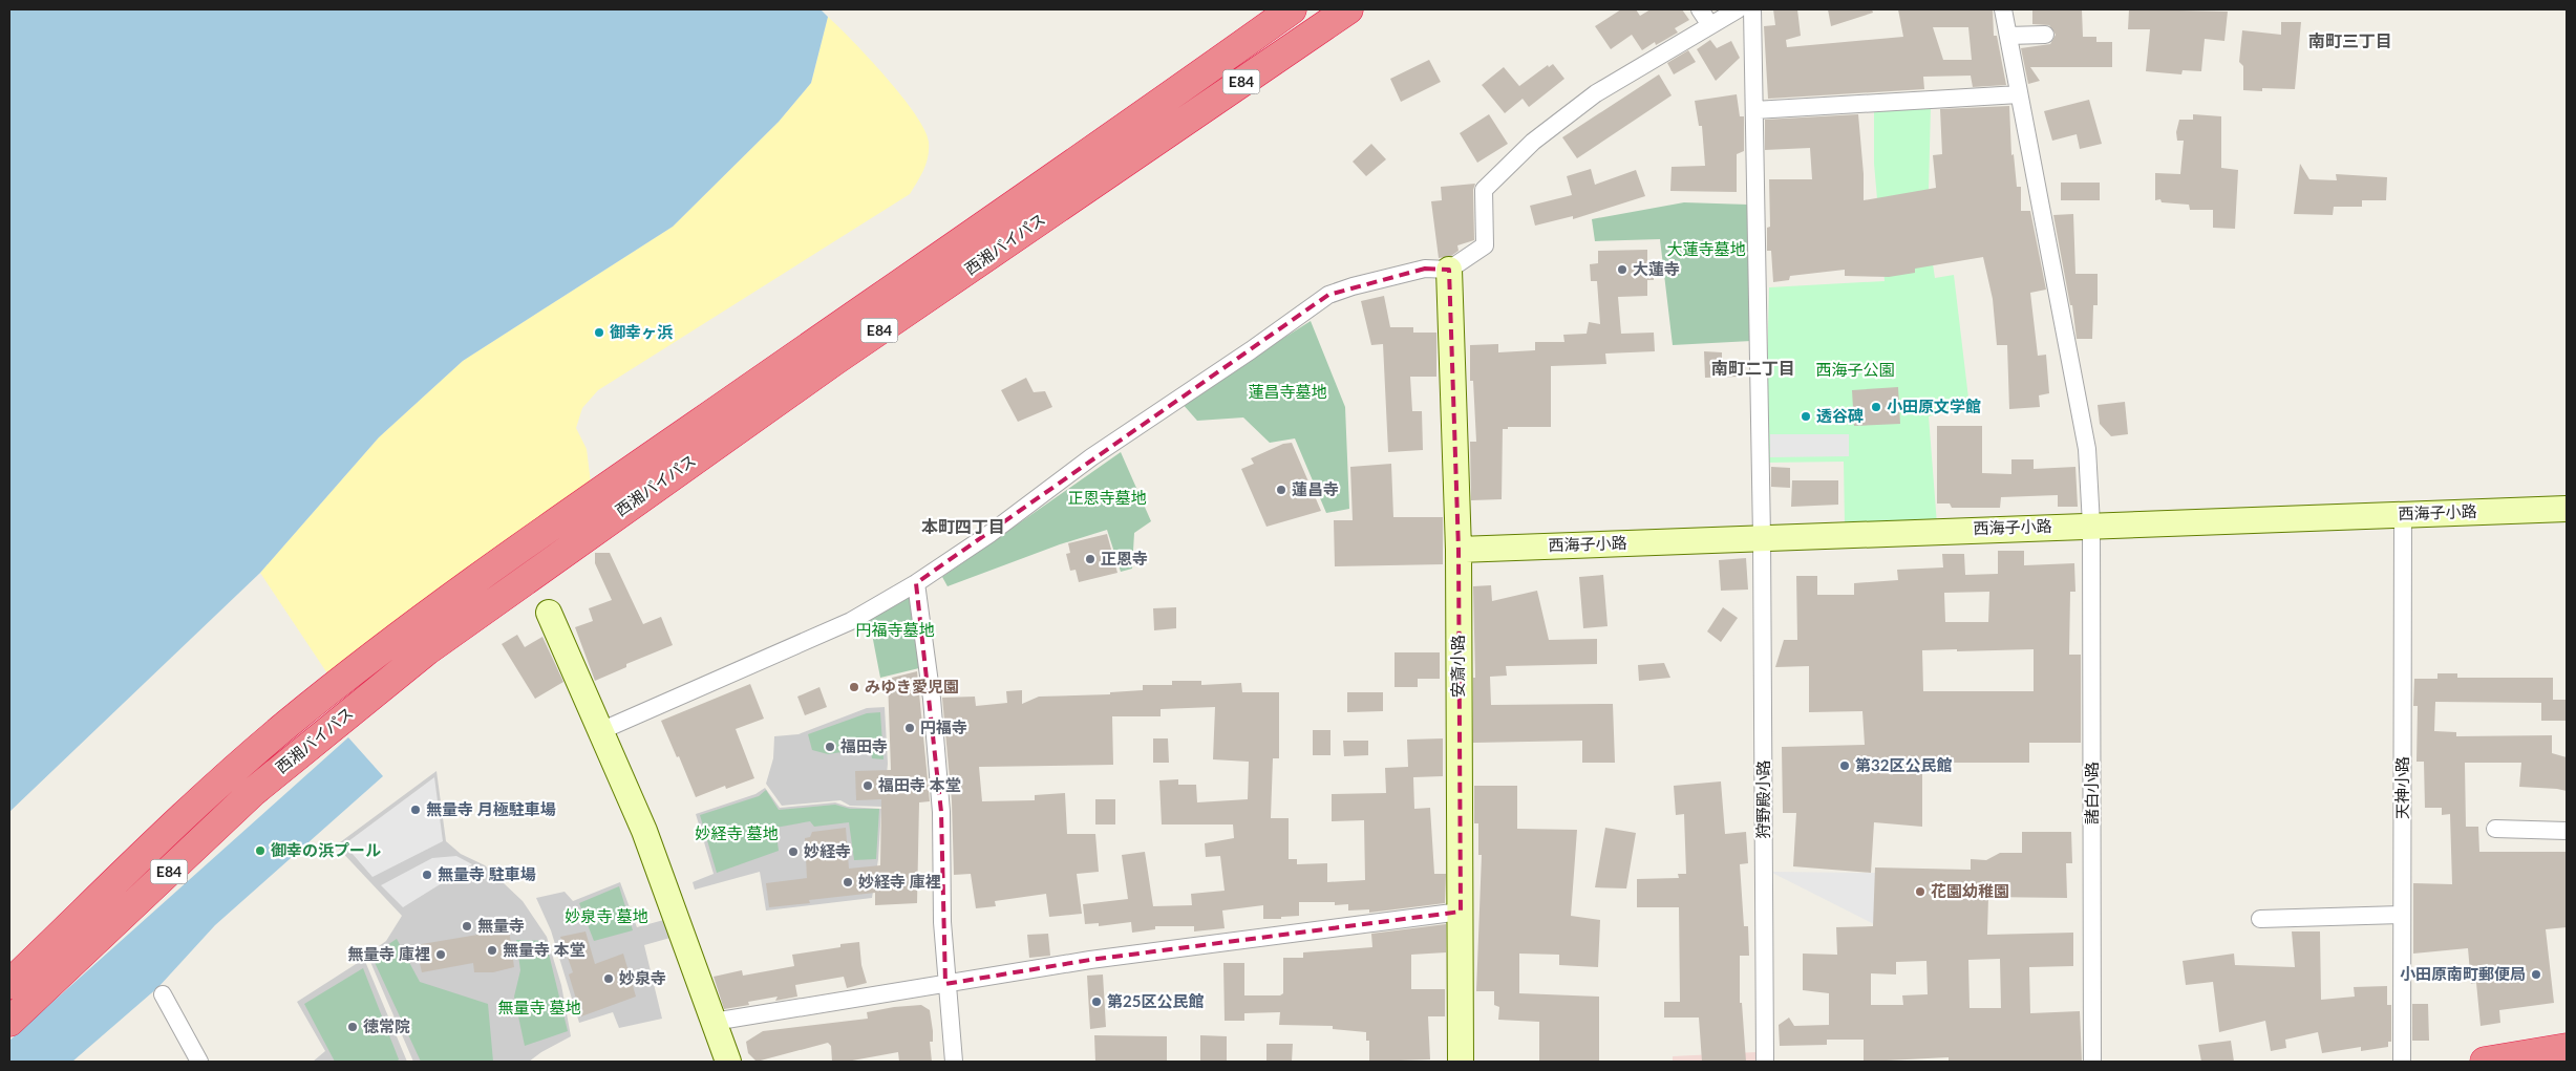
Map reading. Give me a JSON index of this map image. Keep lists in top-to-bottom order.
{
  "streets": {
    "highway": ["E84", "西湘バイパス"],
    "street": [
      "西海子小路",
      "安斎小路",
      "天神小路",
      "諸白小路",
      "狩野殿小路"
    ]
  },
  "crossings": [
    ["西海子小路", "安斎小路"],
    ["西海子小路", "天神小路"],
    ["西海子小路", "諸白小路"],
    ["西海子小路", "狩野殿小路"]
  ],
  "districts": ["南町三丁目", "南町二丁目", "本町四丁目"],
  "parks": [
    "大蓮寺墓地",
    "西海子公園",
    "蓮昌寺墓地",
    "正恩寺墓地",
    "円福寺墓地",
    "妙経寺 墓地",
    "妙泉寺 墓地",
    "無量寺 墓地"
  ],
  "places": [
    "大蓮寺",
    "御幸ヶ浜",
    "小田原文学館",
    "透谷碑",
    "蓮昌寺",
    "正恩寺",
    "みゆき愛児園",
    "円福寺",
    "福田寺",
    "第32区公民館",
    "福田寺 本堂",
    "無量寺 月極駐車場",
    "御幸の浜プール",
    "妙経寺",
    "無量寺 駐車場",
    "妙経寺 庫裡",
    "花園幼稚園",
    "無量寺",
    "無量寺 本堂",
    "無量寺 庫裡",
    "小田原南町郵便局",
    "妙泉寺",
    "第25区公民館",
    "徳常院"
  ]
}
